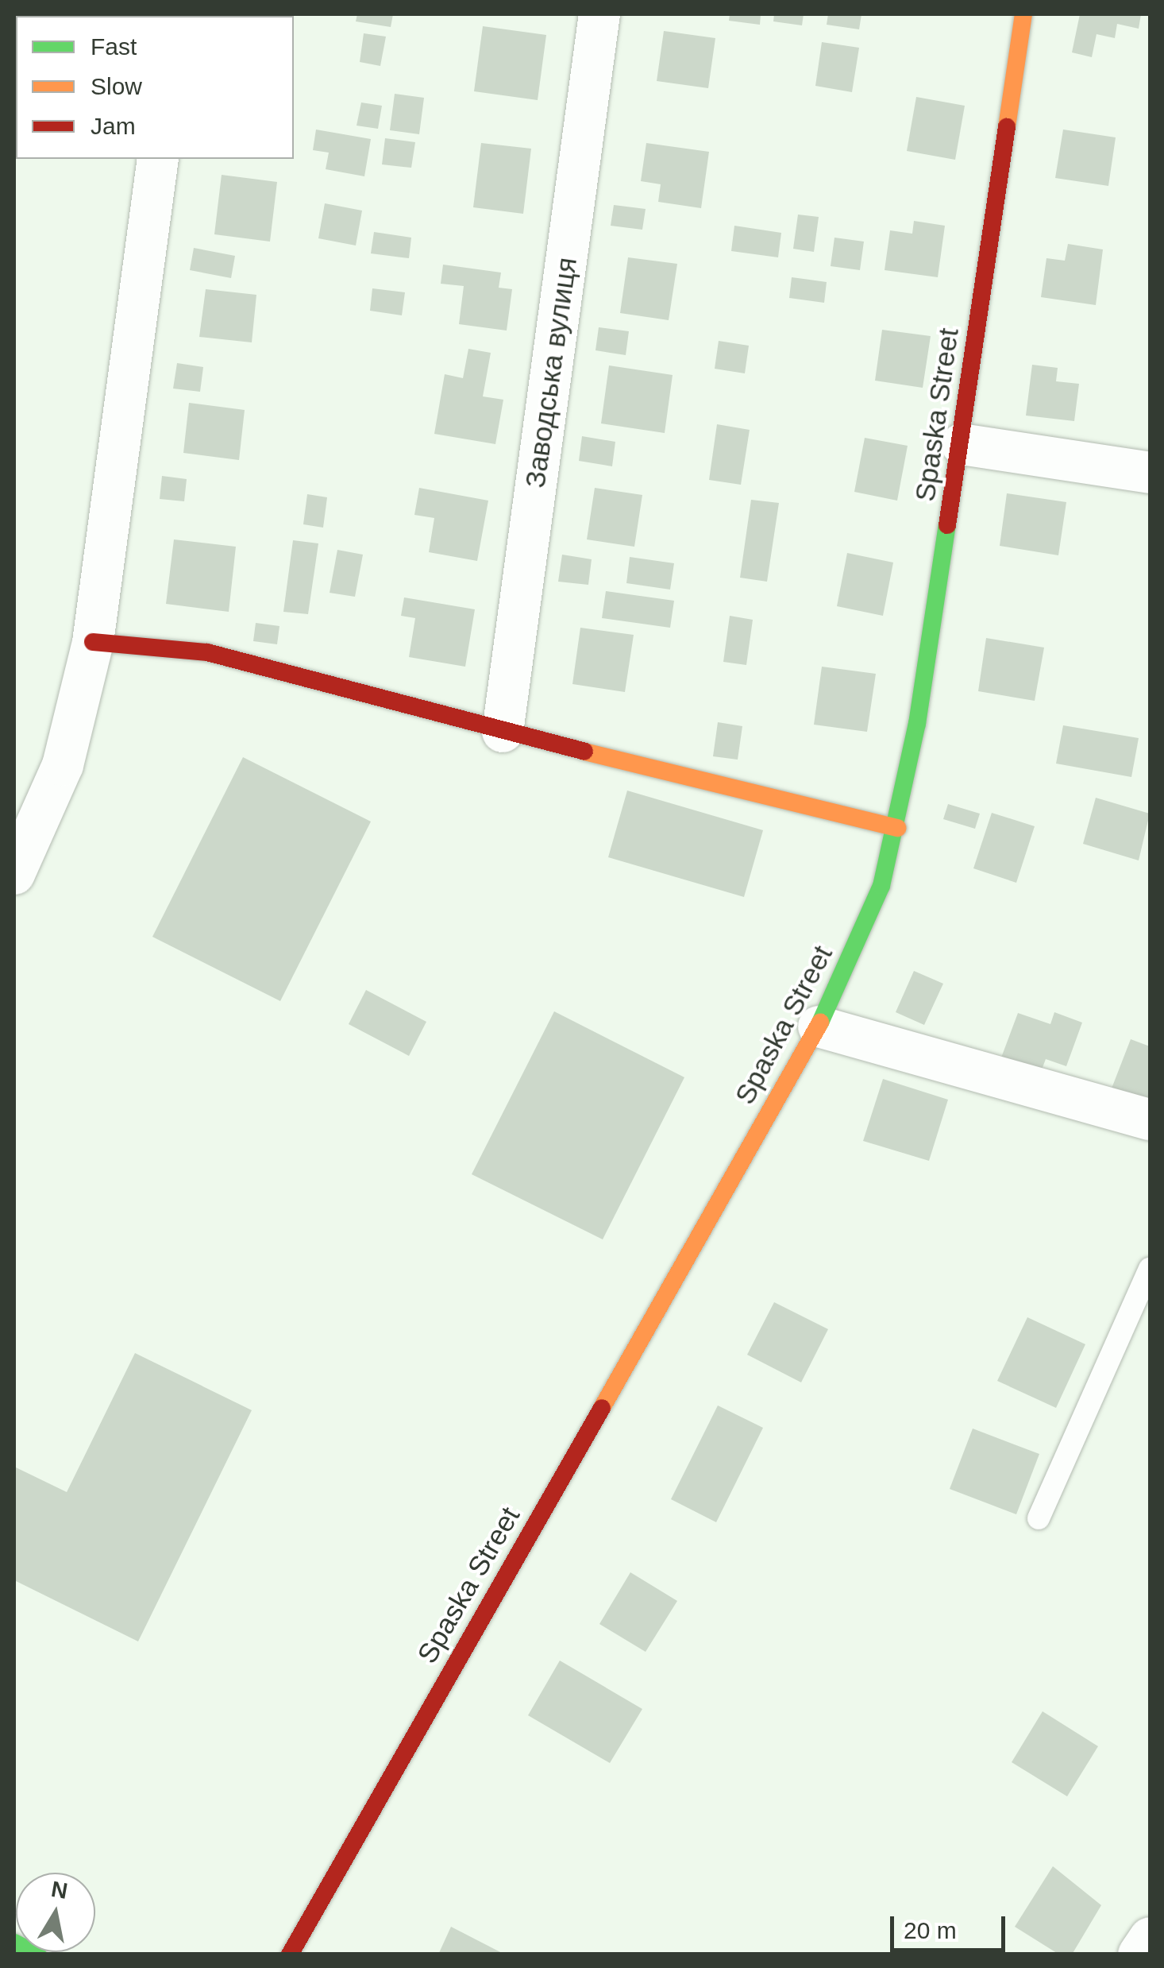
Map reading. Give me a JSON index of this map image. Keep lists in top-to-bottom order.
{
  "streets": {
    "street": ["Заводська вулиця", "Spaska Street"]
  },
  "legend": ["Fast", "Slow", "Jam"],
  "scale_bar": "20 m",
  "north": "top"
}
